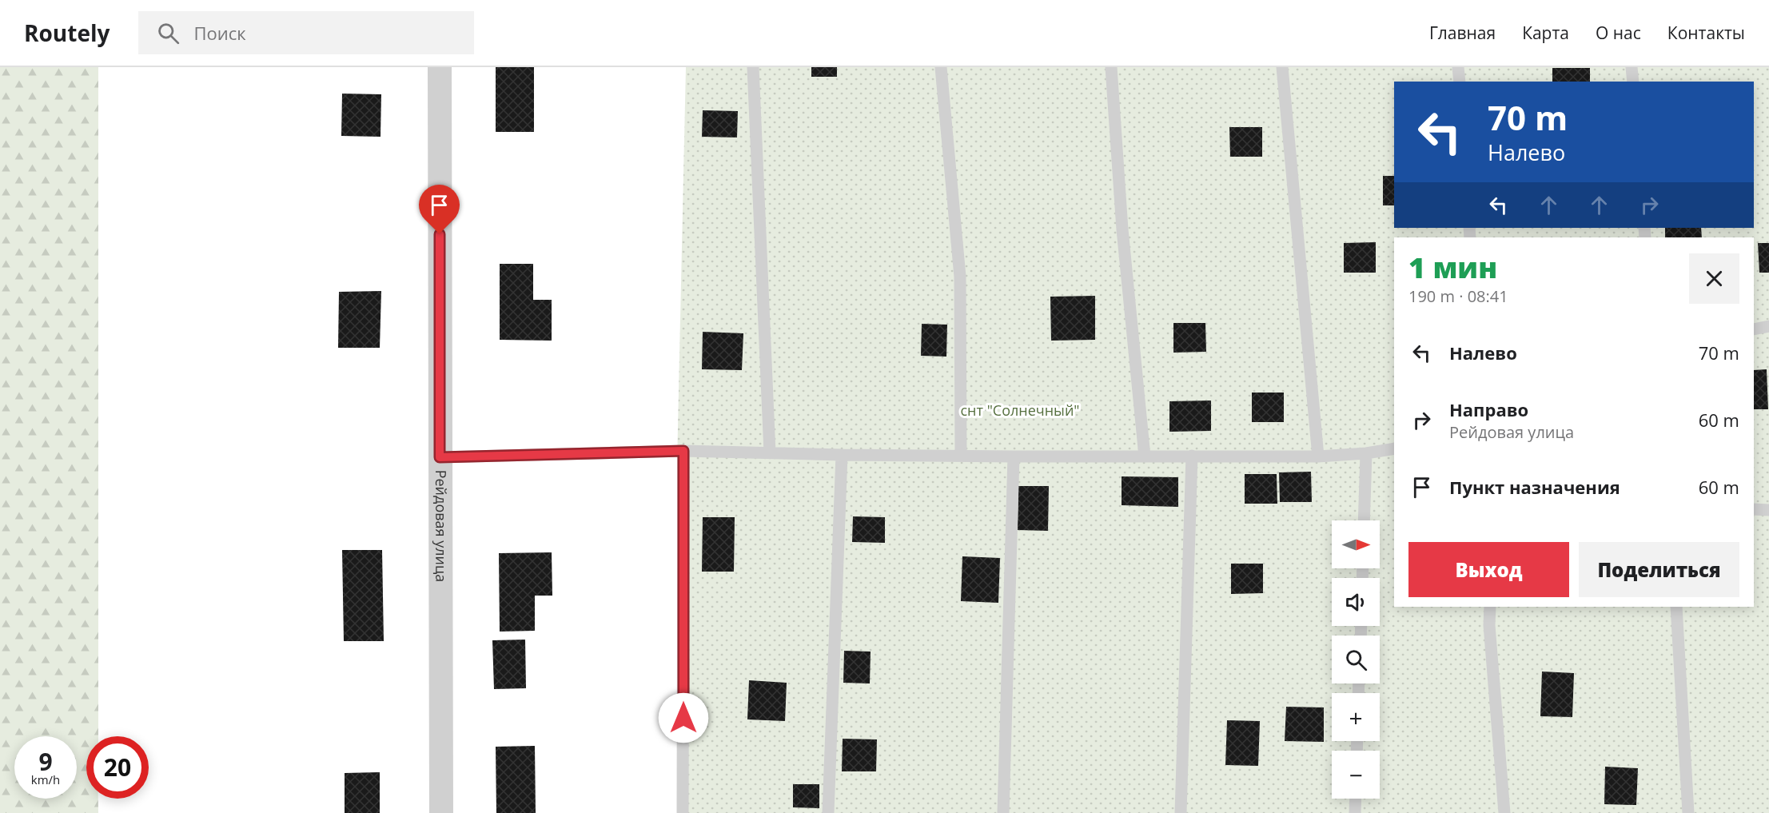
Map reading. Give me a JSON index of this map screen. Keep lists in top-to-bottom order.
{
  "streets": {
    "street": ["Рейдовая улица"]
  },
  "parks": ["снт \"Солнечный\""],
  "north": "right",
  "page": {
    "header": "Routely",
    "search": "Поиск",
    "nav": [
      "Главная",
      "Карта",
      "О нас",
      "Контакты"
    ],
    "turn": ["70 m", "Налево"],
    "heading": ["1 мин", "190 m · 08:41"],
    "list": [
      {
        "name": "Налево",
        "value": "70 m"
      },
      {
        "name": "Направо",
        "note": "Рейдовая улица",
        "value": "60 m"
      },
      {
        "name": "Пункт назначения",
        "value": "60 m"
      }
    ],
    "map_buttons": ["+", "−"],
    "buttons": ["Выход", "Поделиться"],
    "speed": "9 km/h",
    "limit": "20"
  }
}
